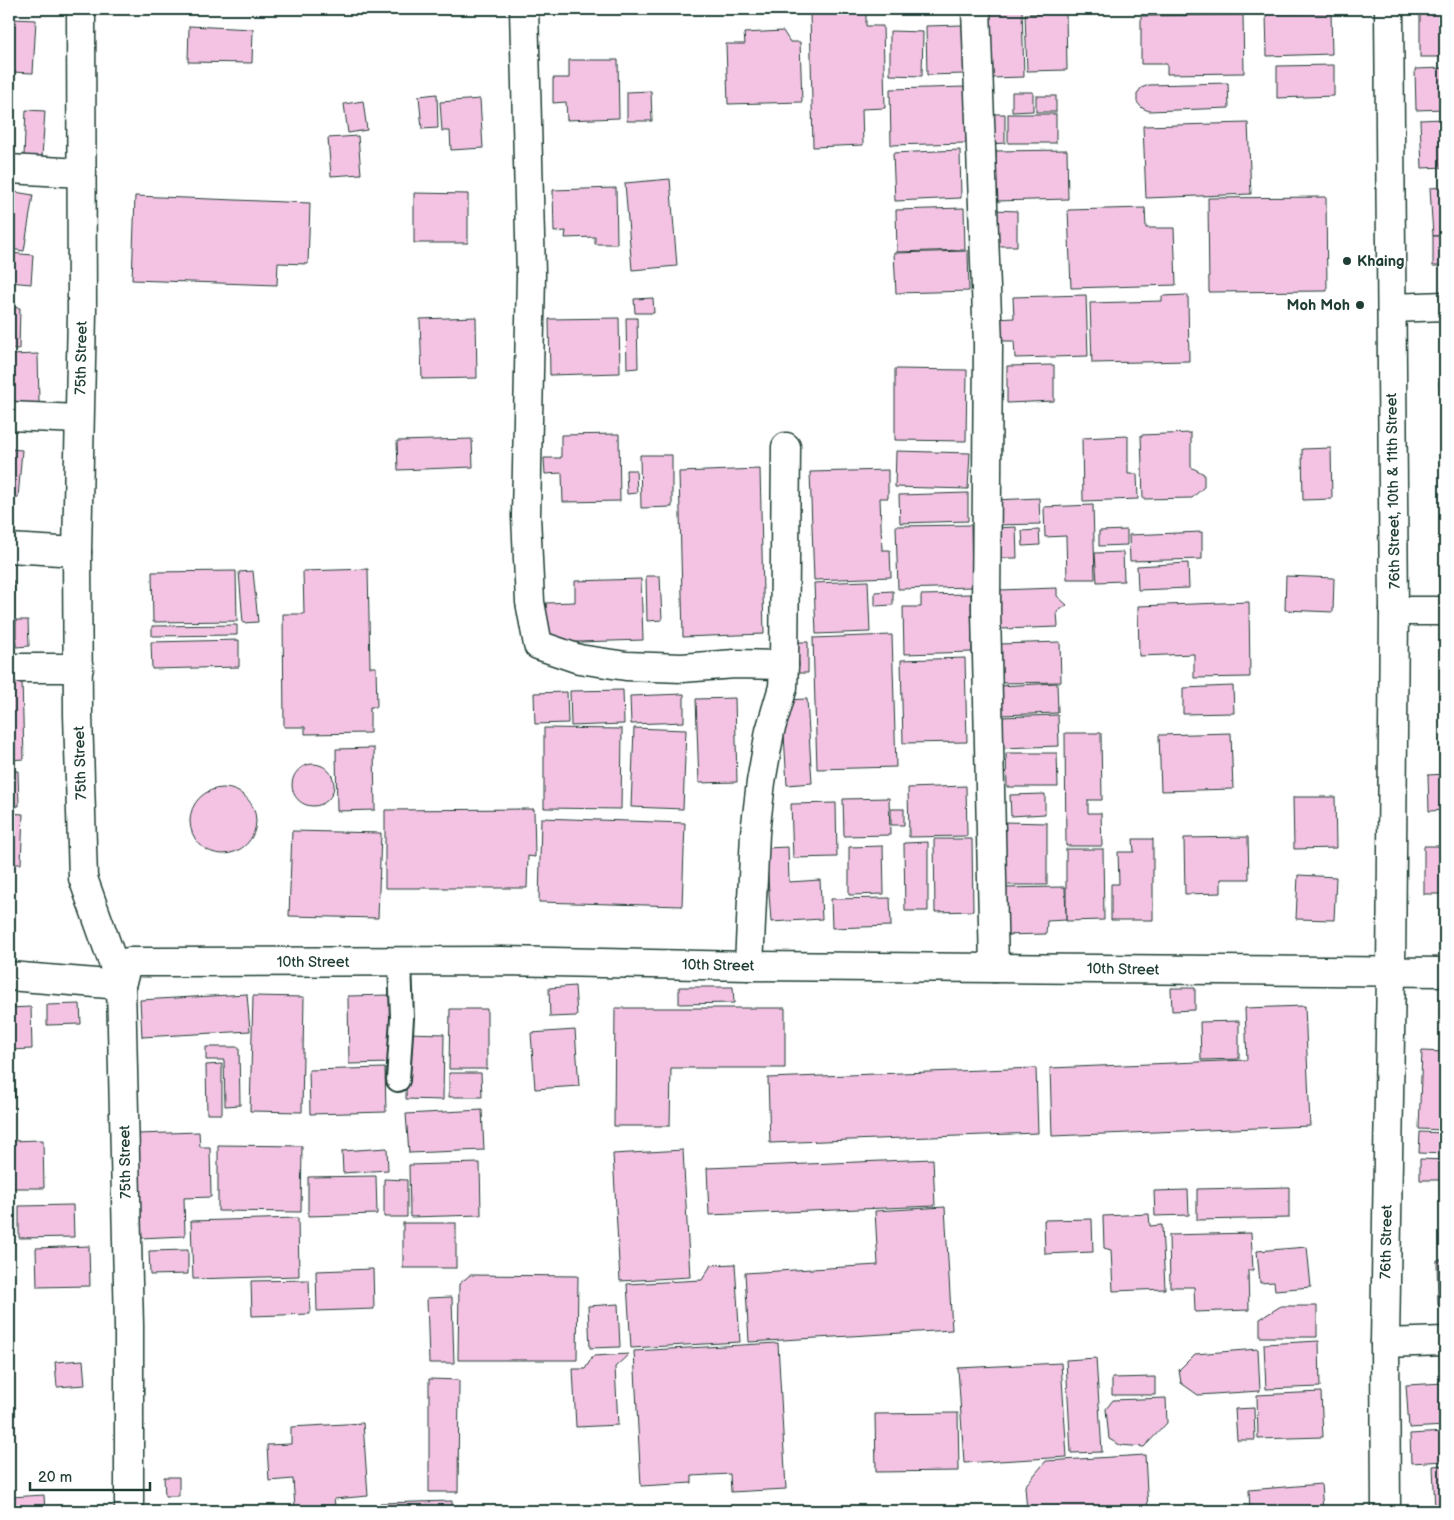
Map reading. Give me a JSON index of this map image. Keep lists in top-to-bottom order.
{
  "streets": {
    "street": [
      "75th Street",
      "76th Street, 10th & 11th Street",
      "10th Street",
      "76th Street"
    ]
  },
  "crossings": [
    ["75th Street", "10th Street"],
    ["76th Street, 10th & 11th Street", "10th Street"],
    ["76th Street, 10th & 11th Street", "76th Street"],
    ["10th Street", "76th Street"]
  ],
  "places": ["Khaing", "Moh Moh"],
  "scale_bar": "20 m"
}
